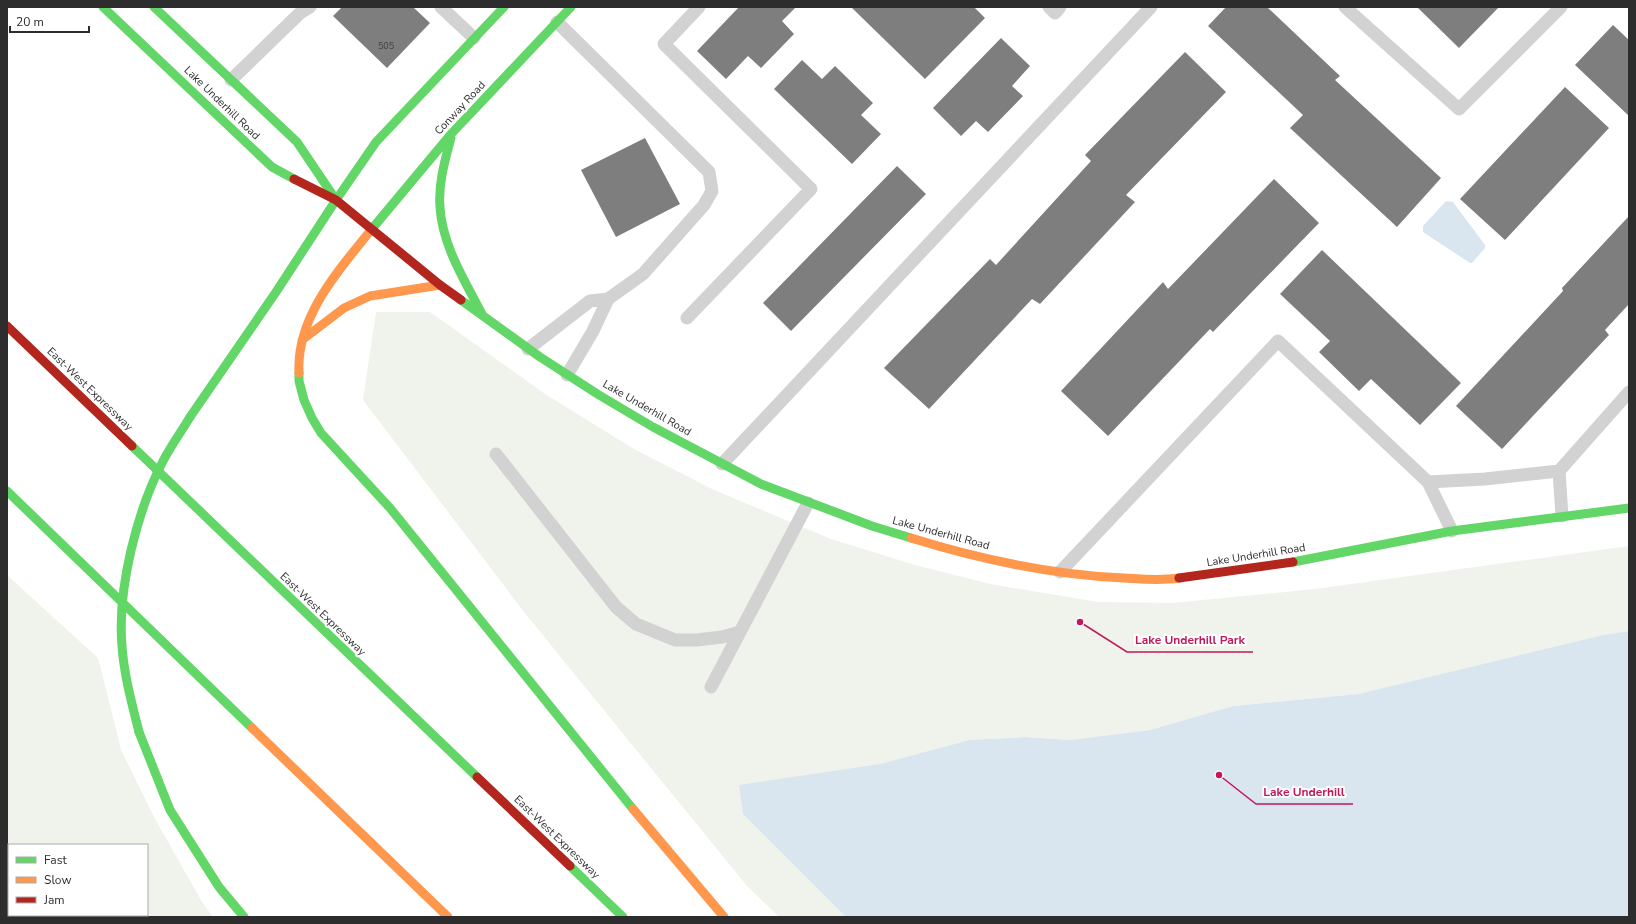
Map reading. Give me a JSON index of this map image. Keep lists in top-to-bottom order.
{
  "streets": {
    "main road": ["Lake Underhill Road", "Conway Road", "East-West Expressway"]
  },
  "crossings": [
    ["Lake Underhill Road", "Conway Road"]
  ],
  "places": ["Lake Underhill Park", "Lake Underhill"],
  "house_numbers": ["505"],
  "legend": ["Fast", "Slow", "Jam"],
  "scale_bar": "20 m"
}
